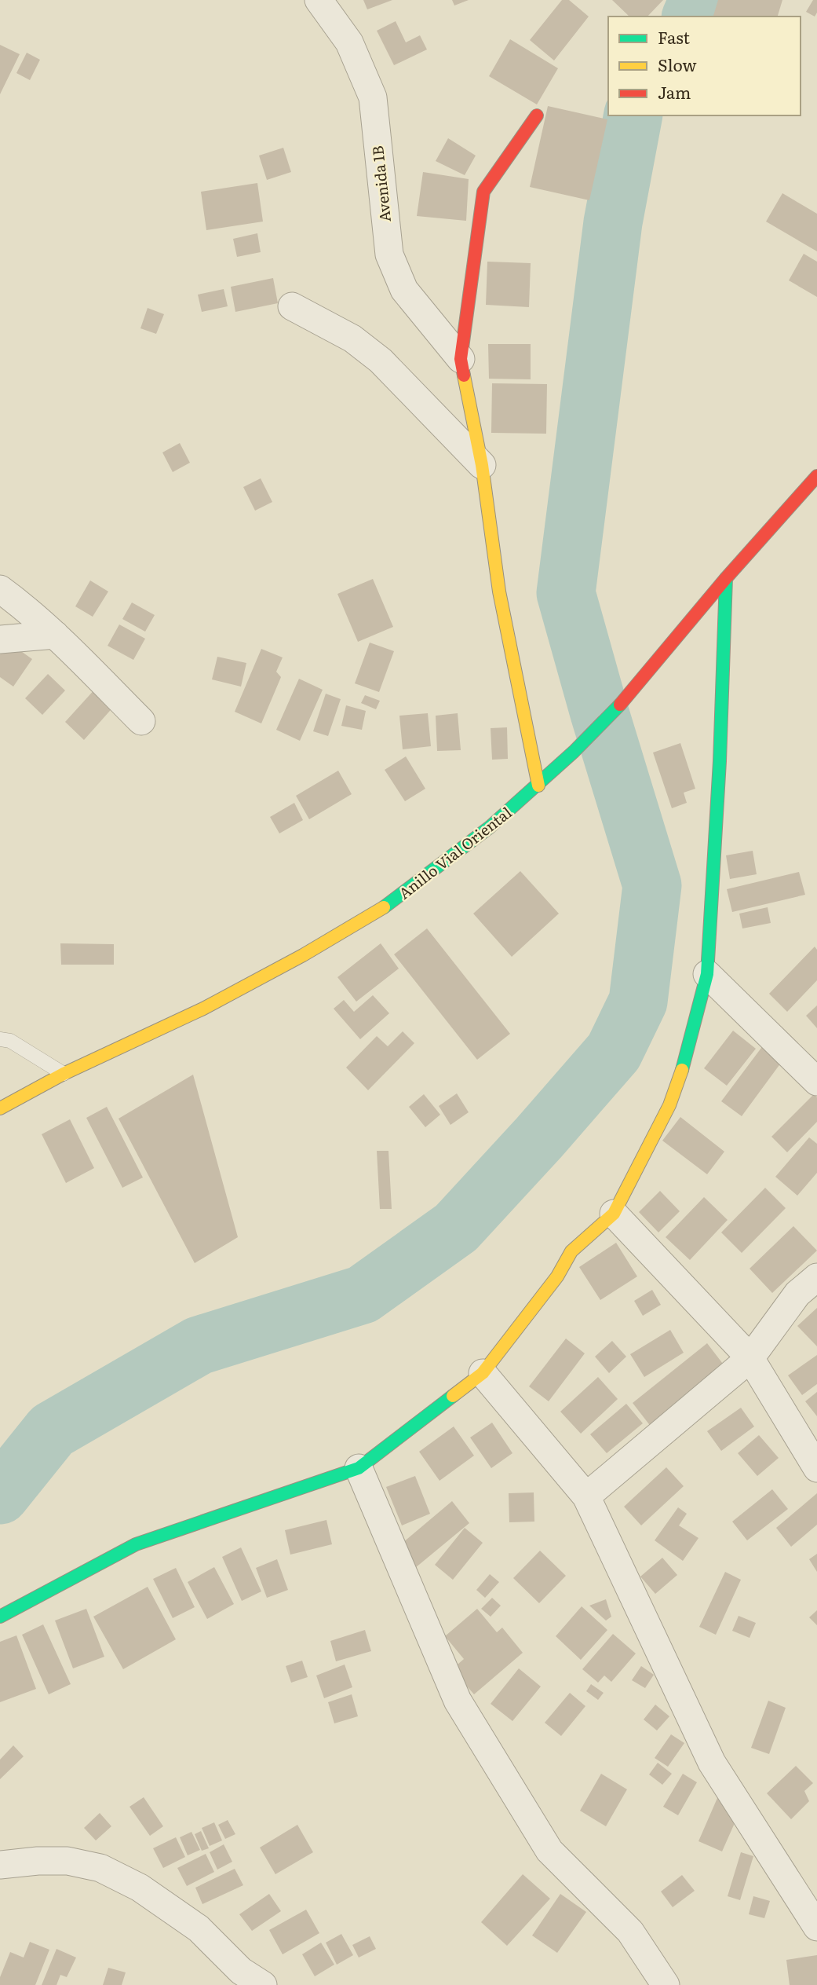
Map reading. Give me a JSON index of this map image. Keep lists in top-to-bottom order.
{
  "streets": {
    "main road": ["Anillo Vial Oriental"],
    "street": ["Avenida 1B"]
  },
  "legend": ["Fast", "Slow", "Jam"]
}
